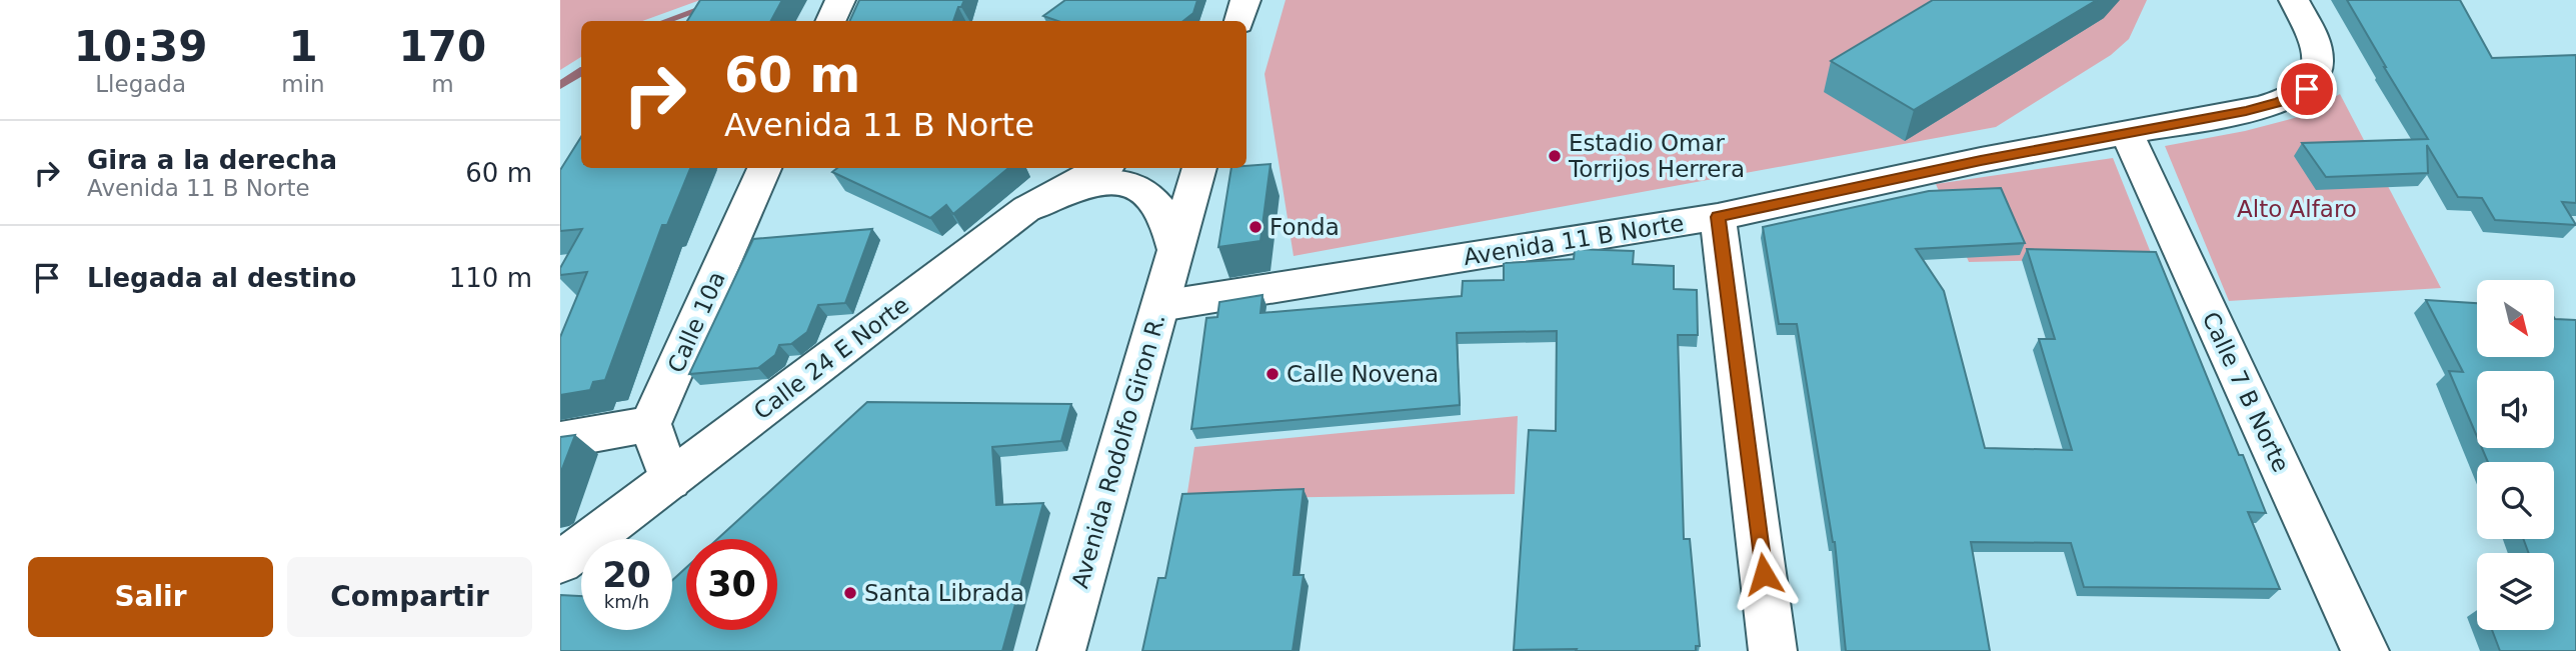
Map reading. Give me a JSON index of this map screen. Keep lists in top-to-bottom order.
{
  "streets": {
    "street": [
      "Avenida 11 B Norte",
      "Calle 10a",
      "Calle 24 E Norte",
      "Calle 7 B Norte",
      "Avenida Rodolfo Giron R."
    ]
  },
  "crossings": [
    ["Avenida 11 B Norte", "Calle 7 B Norte"],
    ["Avenida 11 B Norte", "Avenida Rodolfo Giron R."]
  ],
  "parks": ["Alto Alfaro"],
  "places": [
    "Estadio Omar Torrijos Herrera",
    "Fonda",
    "Calle Novena",
    "Santa Librada"
  ],
  "north": "bottom right",
  "page": {
    "eta": [
      "10:39",
      "Llegada",
      "1",
      "min",
      "170",
      "m"
    ],
    "turn": ["60 m", "Avenida 11 B Norte"],
    "list": [
      {
        "name": "Gira a la derecha",
        "note": "Avenida 11 B Norte",
        "value": "60 m"
      },
      {
        "name": "Llegada al destino",
        "value": "110 m"
      }
    ],
    "speed": "20 km/h",
    "limit": "30",
    "buttons": ["Salir", "Compartir"]
  }
}
